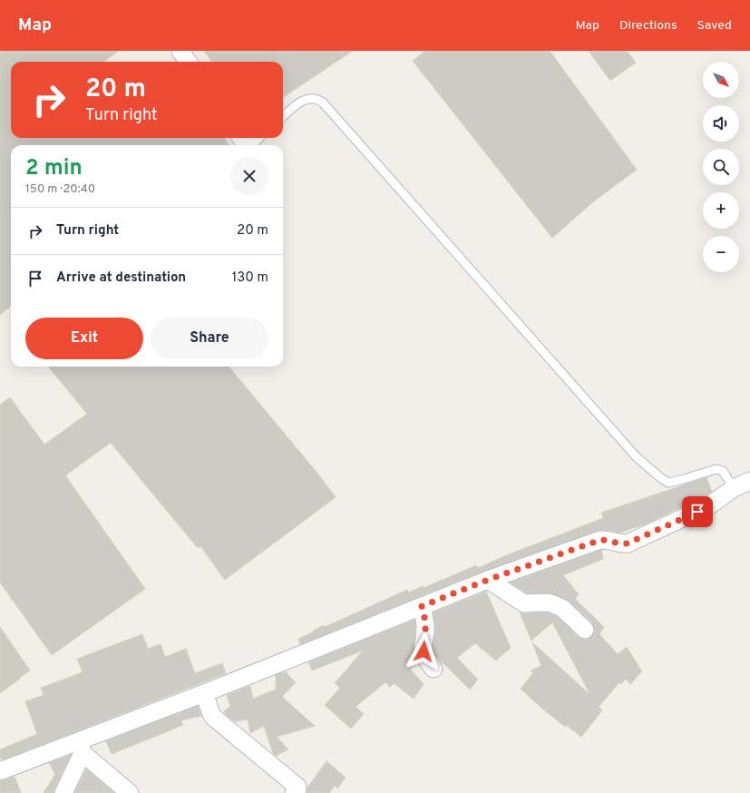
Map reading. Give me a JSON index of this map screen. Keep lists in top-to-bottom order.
{
  "north": "bottom right",
  "page": {
    "header": "Map",
    "nav": ["Map", "Directions", "Saved"],
    "map_buttons": ["+", "−"],
    "turn": ["20 m", "Turn right"],
    "heading": ["2 min", "150 m · 20:40"],
    "list": [
      {
        "name": "Turn right",
        "value": "20 m"
      },
      {
        "name": "Arrive at destination",
        "value": "130 m"
      }
    ],
    "buttons": ["Exit", "Share"]
  }
}
